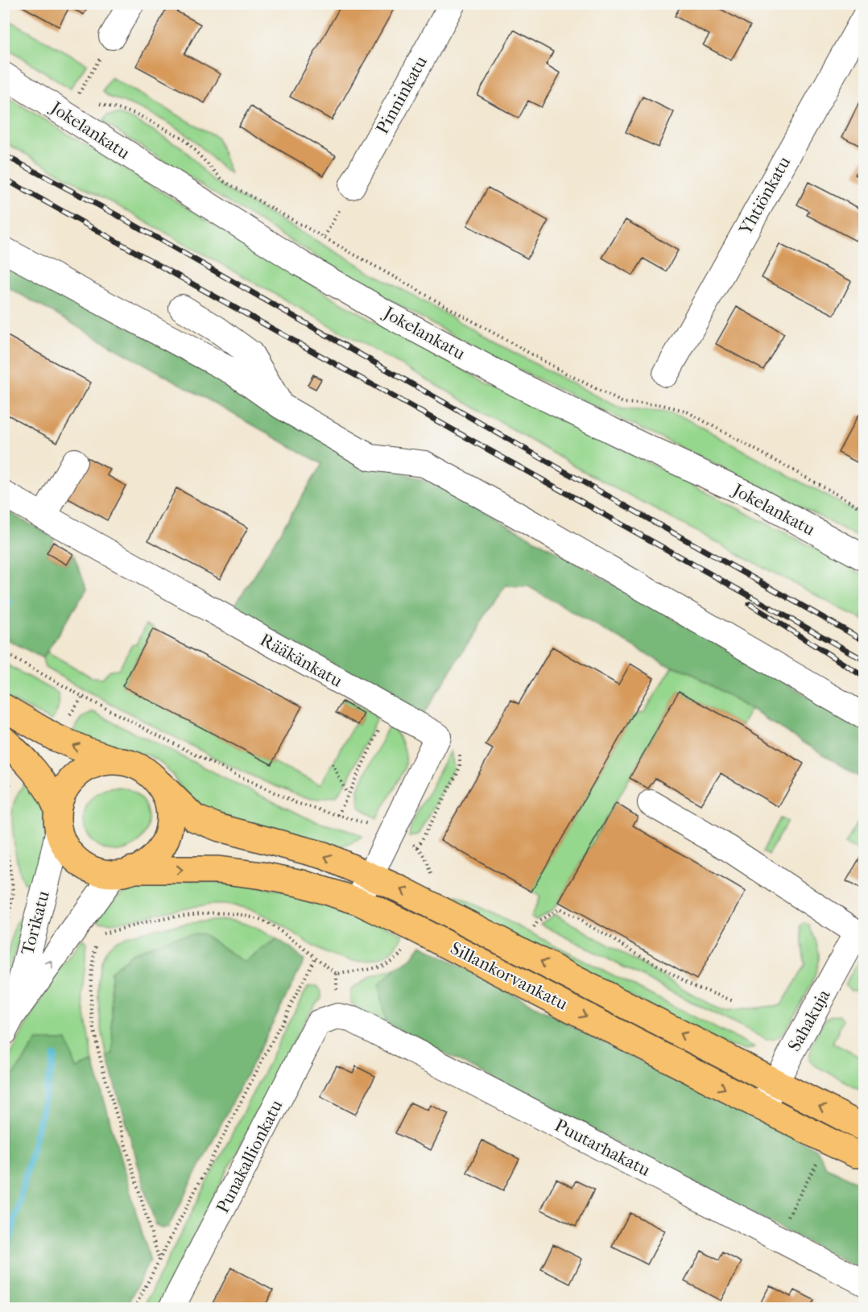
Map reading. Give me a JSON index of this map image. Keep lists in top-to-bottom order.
{
  "streets": {
    "main road": ["Sillankorvankatu"],
    "street": [
      "Pinninkatu",
      "Jokelankatu",
      "Yhtiönkatu",
      "Rääkänkatu",
      "Torikatu",
      "Sahakuja",
      "Puutarhakatu",
      "Punakallionkatu"
    ]
  },
  "crossings": [
    ["Rääkänkatu", "Sillankorvankatu"],
    ["Torikatu", "Sillankorvankatu"],
    ["Sillankorvankatu", "Sahakuja"],
    ["Puutarhakatu", "Punakallionkatu"]
  ]
}
